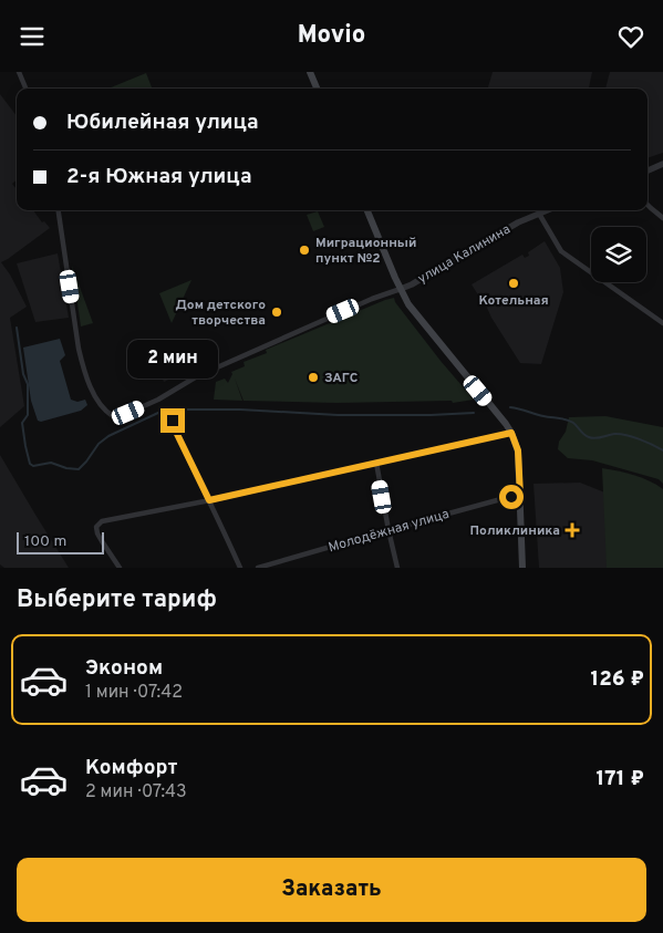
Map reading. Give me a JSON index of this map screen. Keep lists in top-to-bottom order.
{
  "streets": {
    "street": ["улица Калинина", "Молодёжная улица"]
  },
  "places": {
    "other": [
      "Миграционный пункт №2",
      "Котельная",
      "Дом детского творчества",
      "ЗАГС"
    ],
    "health": ["Поликлиника"]
  },
  "scale_bar": "100 m",
  "page": {
    "header": "Movio",
    "banner": ["Юбилейная улица", "2-я Южная улица"],
    "bubble": "2 мин",
    "scale": "100 m",
    "heading": "Выберите тариф",
    "list": [
      {
        "name": "Эконом",
        "note": "1 мин · 07:42",
        "value": "126 ₽"
      },
      {
        "name": "Комфорт",
        "note": "2 мин · 07:43",
        "value": "171 ₽"
      }
    ],
    "buttons": "Заказать"
  }
}
